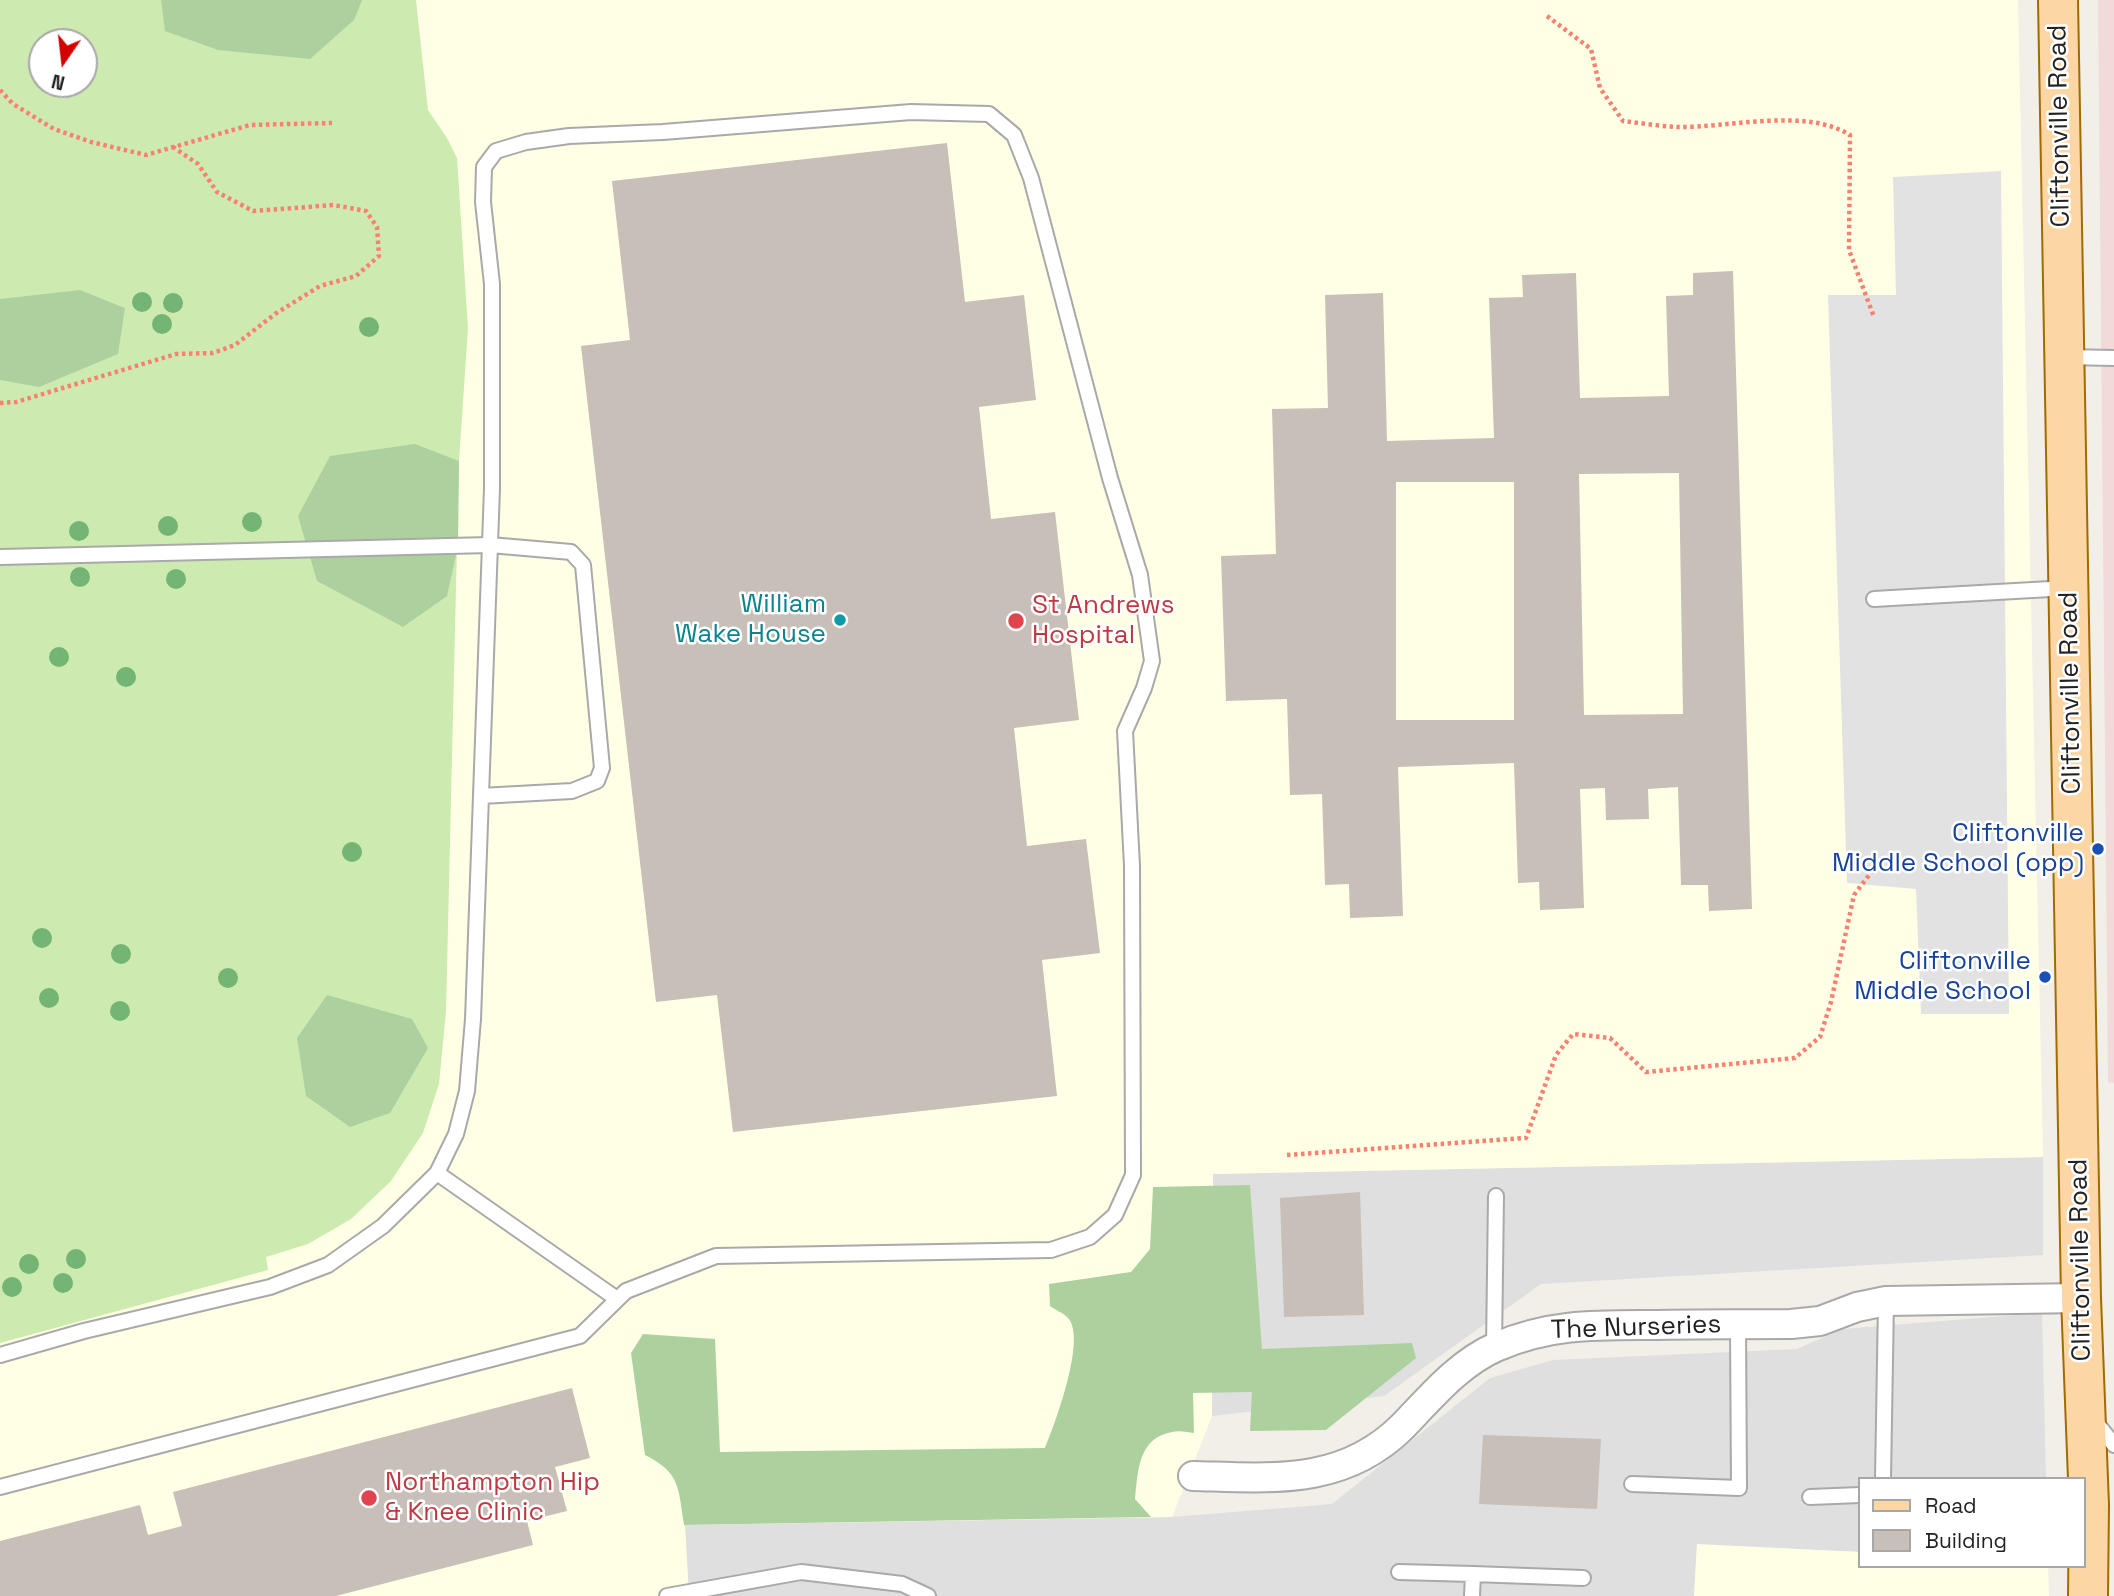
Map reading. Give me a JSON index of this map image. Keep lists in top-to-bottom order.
{
  "streets": {
    "main road": ["Cliftonville Road"],
    "street": ["The Nurseries"]
  },
  "crossings": [
    ["Cliftonville Road", "The Nurseries"]
  ],
  "places": [
    "William Wake House",
    "St Andrews Hospital",
    "Cliftonville Middle School (opp)",
    "Cliftonville Middle School",
    "Northampton Hip & Knee Clinic"
  ],
  "legend": ["Road", "Building"],
  "north": "bottom"
}
